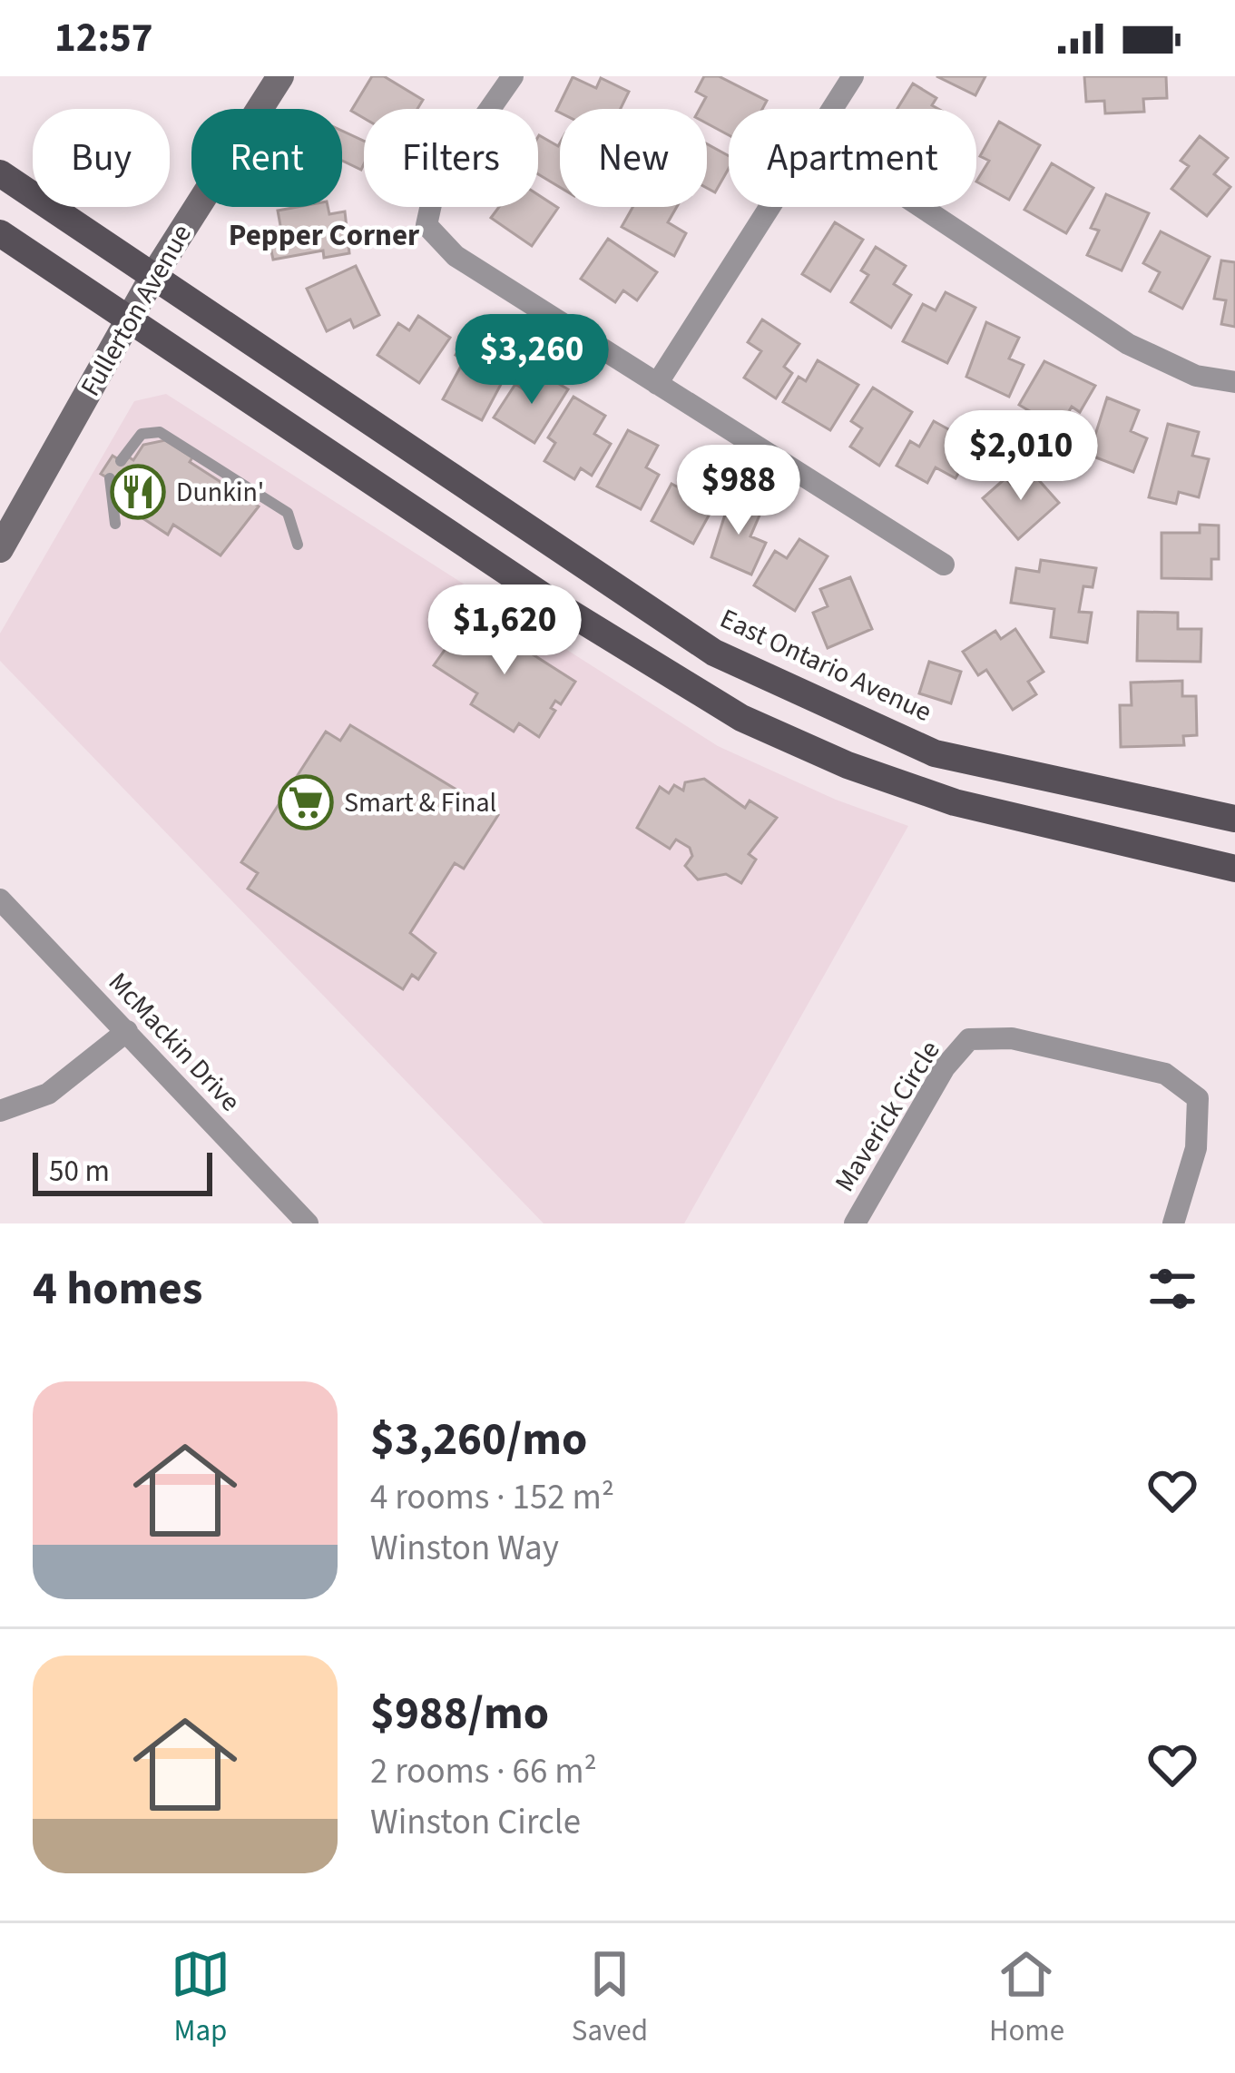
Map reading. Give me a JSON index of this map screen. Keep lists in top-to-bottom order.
{
  "streets": {
    "main road": ["Fullerton Avenue", "East Ontario Avenue"],
    "street": ["McMackin Drive", "Maverick Circle"]
  },
  "crossings": [
    ["Fullerton Avenue", "East Ontario Avenue"]
  ],
  "districts": ["Pepper Corner"],
  "places": {
    "restaurant": ["Dunkin'"],
    "supermarket": ["Smart & Final"]
  },
  "scale_bar": "50 m",
  "page": {
    "status": "12:57",
    "chip": [
      "Buy",
      "Rent",
      "Filters",
      "New",
      "Apartment"
    ],
    "price": [
      "$3,260",
      "$2,010",
      "$988",
      "$1,620"
    ],
    "scale": "50 m",
    "heading": "4 homes",
    "list": [
      {
        "name": "$3,260/mo",
        "note": "4 rooms · 152 m² · Winston Way"
      },
      {
        "name": "$988/mo",
        "note": "2 rooms · 66 m² · Winston Circle"
      }
    ],
    "tabs": ["Map", "Saved", "Home"]
  }
}
